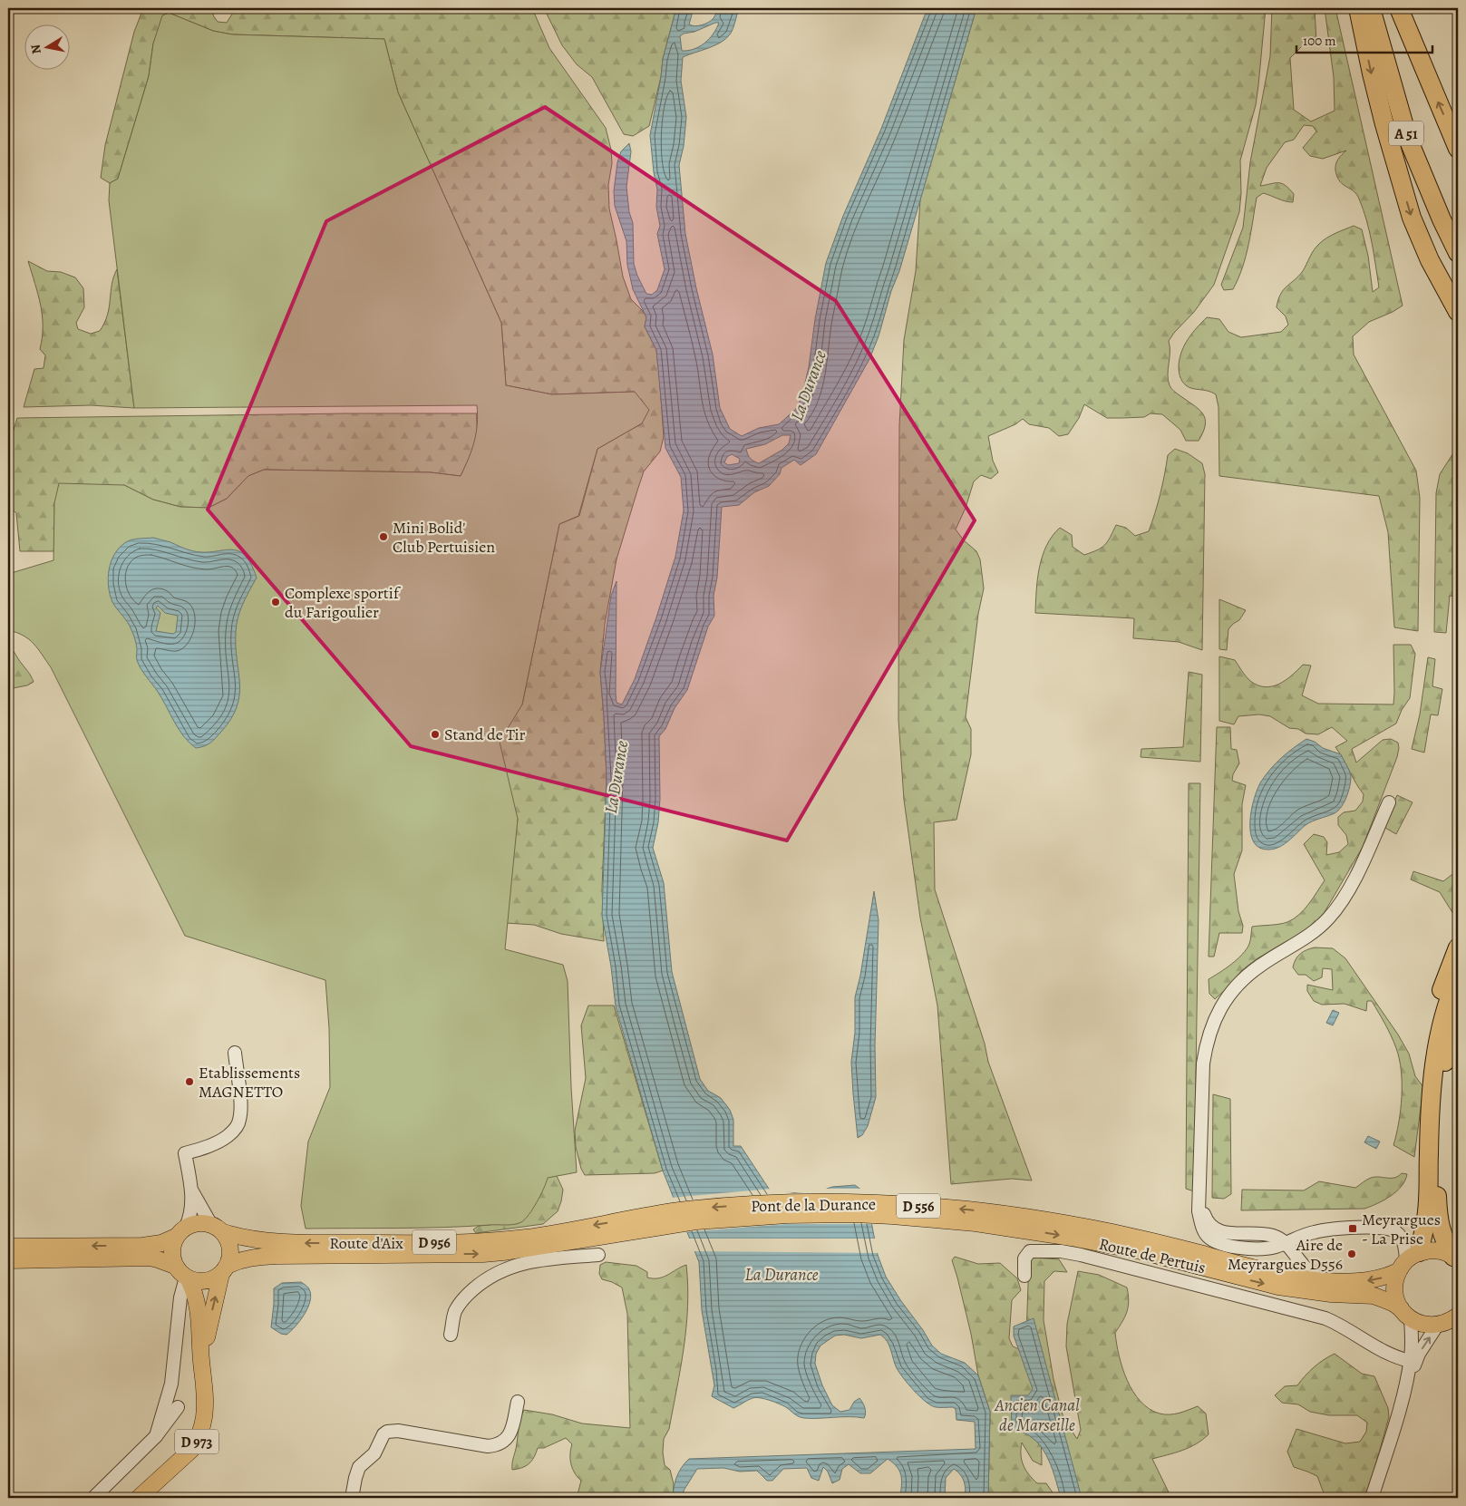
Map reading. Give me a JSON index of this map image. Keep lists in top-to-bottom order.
{
  "streets": {
    "highway": ["A 51"],
    "main road": [
      "Pont de la Durance",
      "D 556",
      "D 956",
      "Route d'Aix",
      "Route de Pertuis",
      "D 973"
    ]
  },
  "crossings": [
    ["Pont de la Durance", "Route d'Aix"],
    ["Pont de la Durance", "Route de Pertuis"],
    ["Route d'Aix", "D 973"]
  ],
  "water": ["La Durance", "Ancien Canal de Marseille"],
  "places": {
    "other": [
      "Mini Bolid' Club Pertuisien",
      "Complexe sportif du Farigoulier",
      "Stand de Tir",
      "Etablissements MAGNETTO",
      "Aire de Meyrargues D556"
    ],
    "transit": ["Meyrargues - La Prise"]
  },
  "scale_bar": "100 m",
  "north": "left"
}
